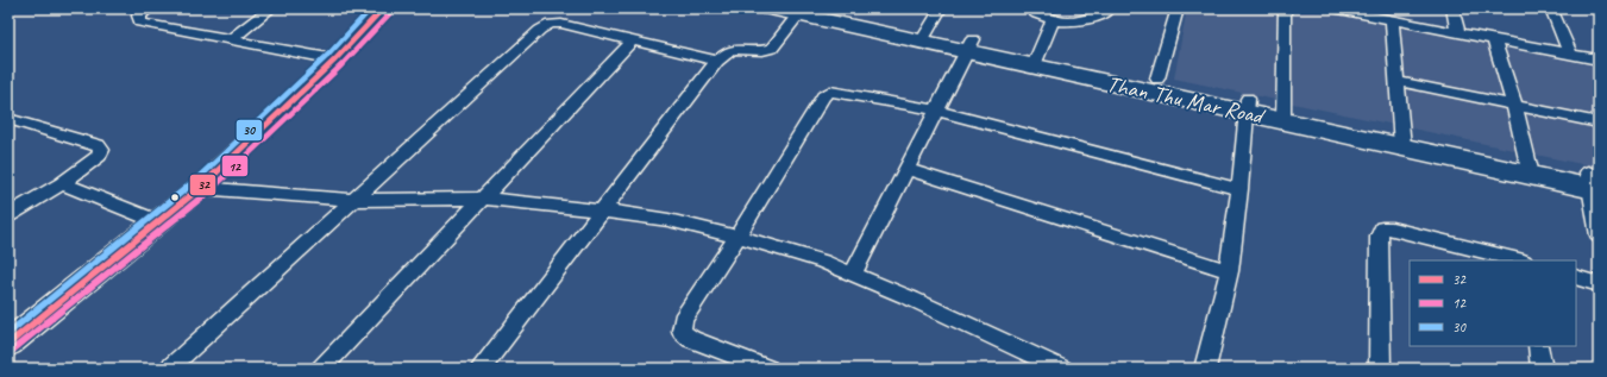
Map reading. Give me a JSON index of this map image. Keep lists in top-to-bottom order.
{
  "streets": {
    "main road": ["Than Thu Mar Road"]
  },
  "lines": ["transit line 32", "transit line 30", "transit line 12"],
  "legend": ["32", "12", "30"]
}
